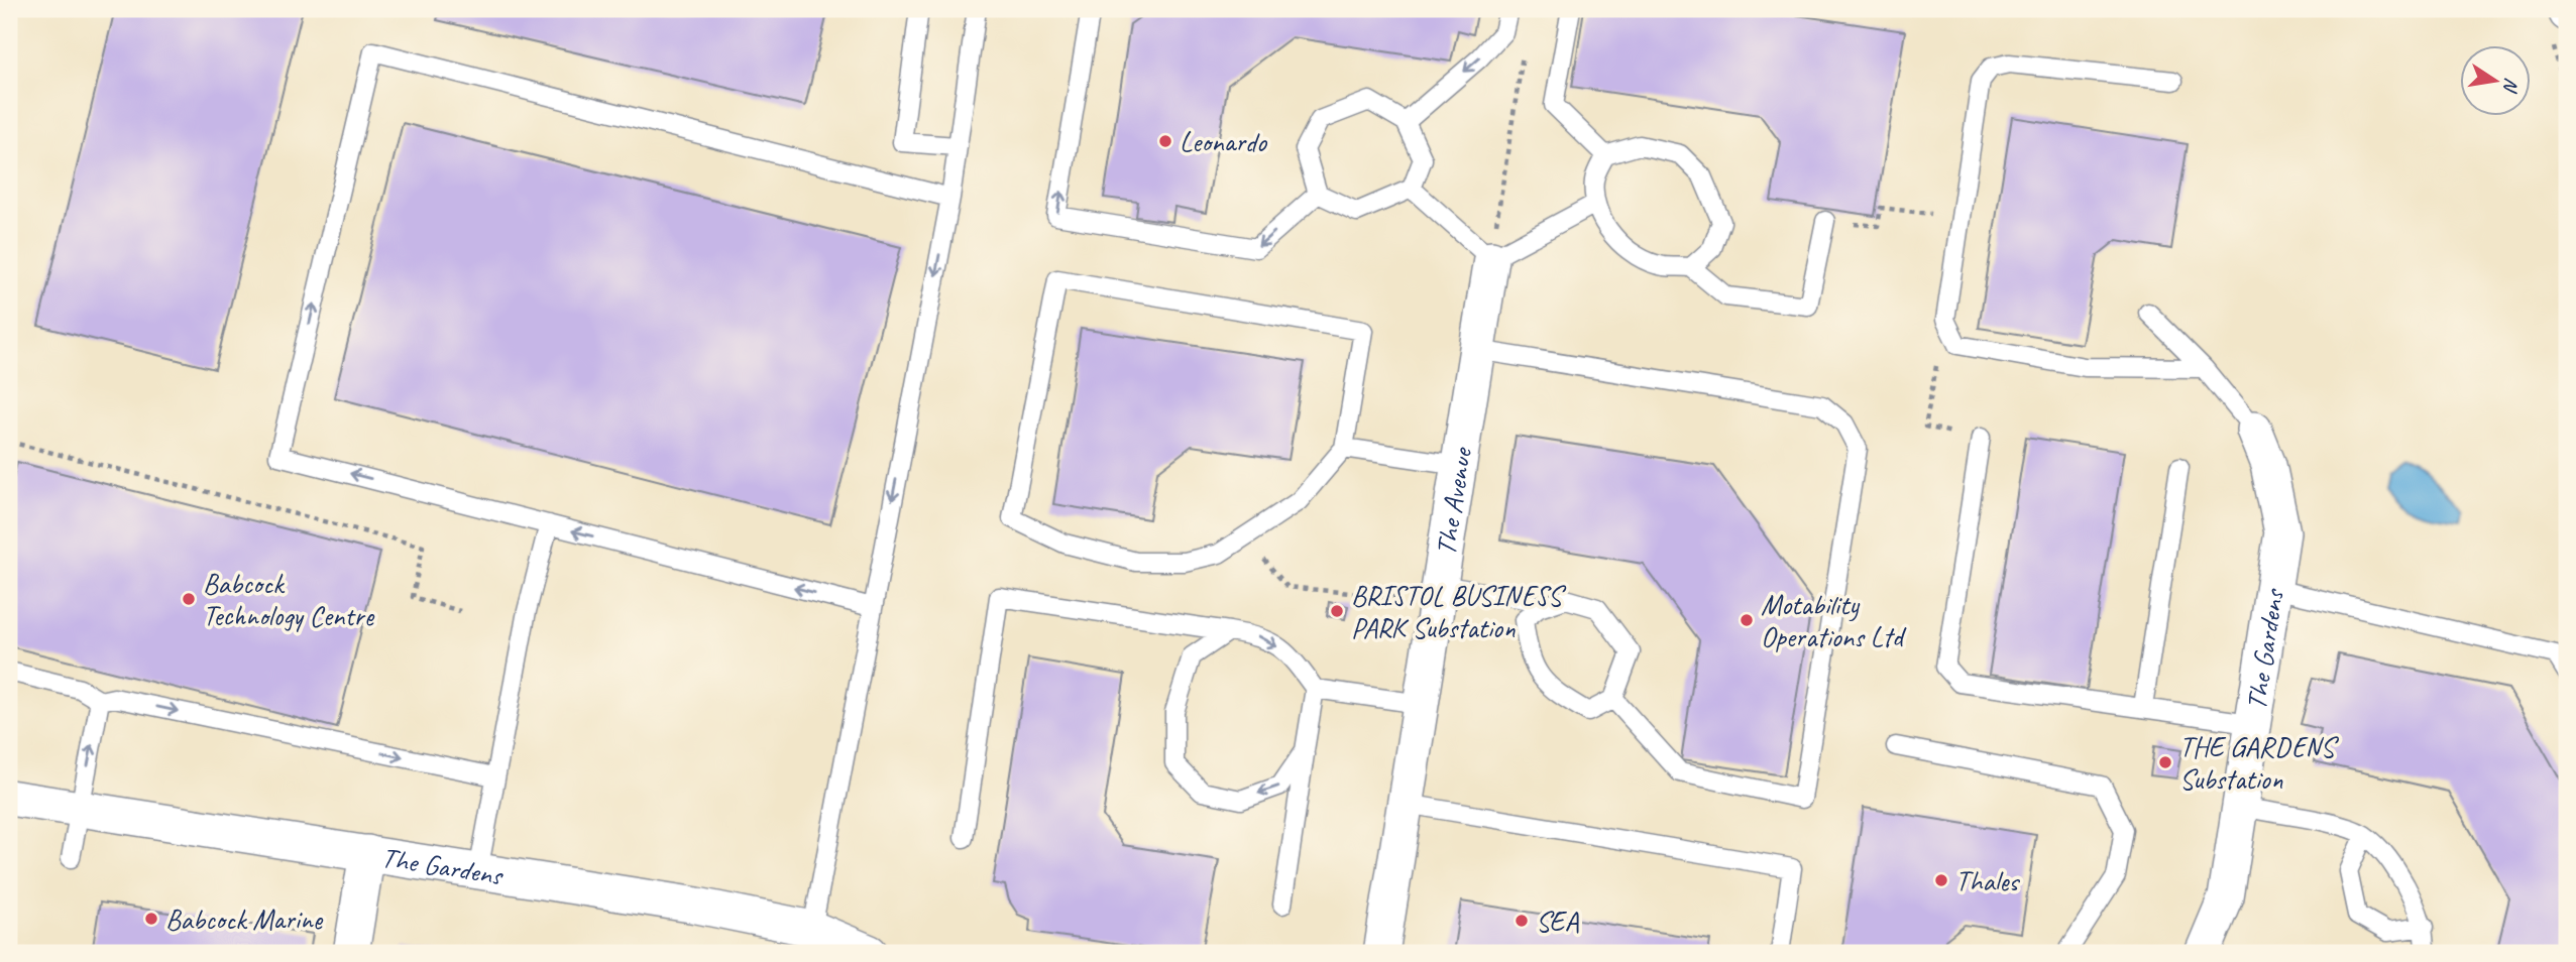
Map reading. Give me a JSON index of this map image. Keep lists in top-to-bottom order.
{
  "streets": {
    "street": ["The Avenue", "The Gardens"]
  },
  "places": [
    "Leonardo",
    "Babcock Technology Centre",
    "BRISTOL BUSINESS PARK Substation",
    "Motability Operations Ltd",
    "THE GARDENS Substation",
    "Thales",
    "Babcock Marine",
    "SEA"
  ],
  "north": "right"
}
